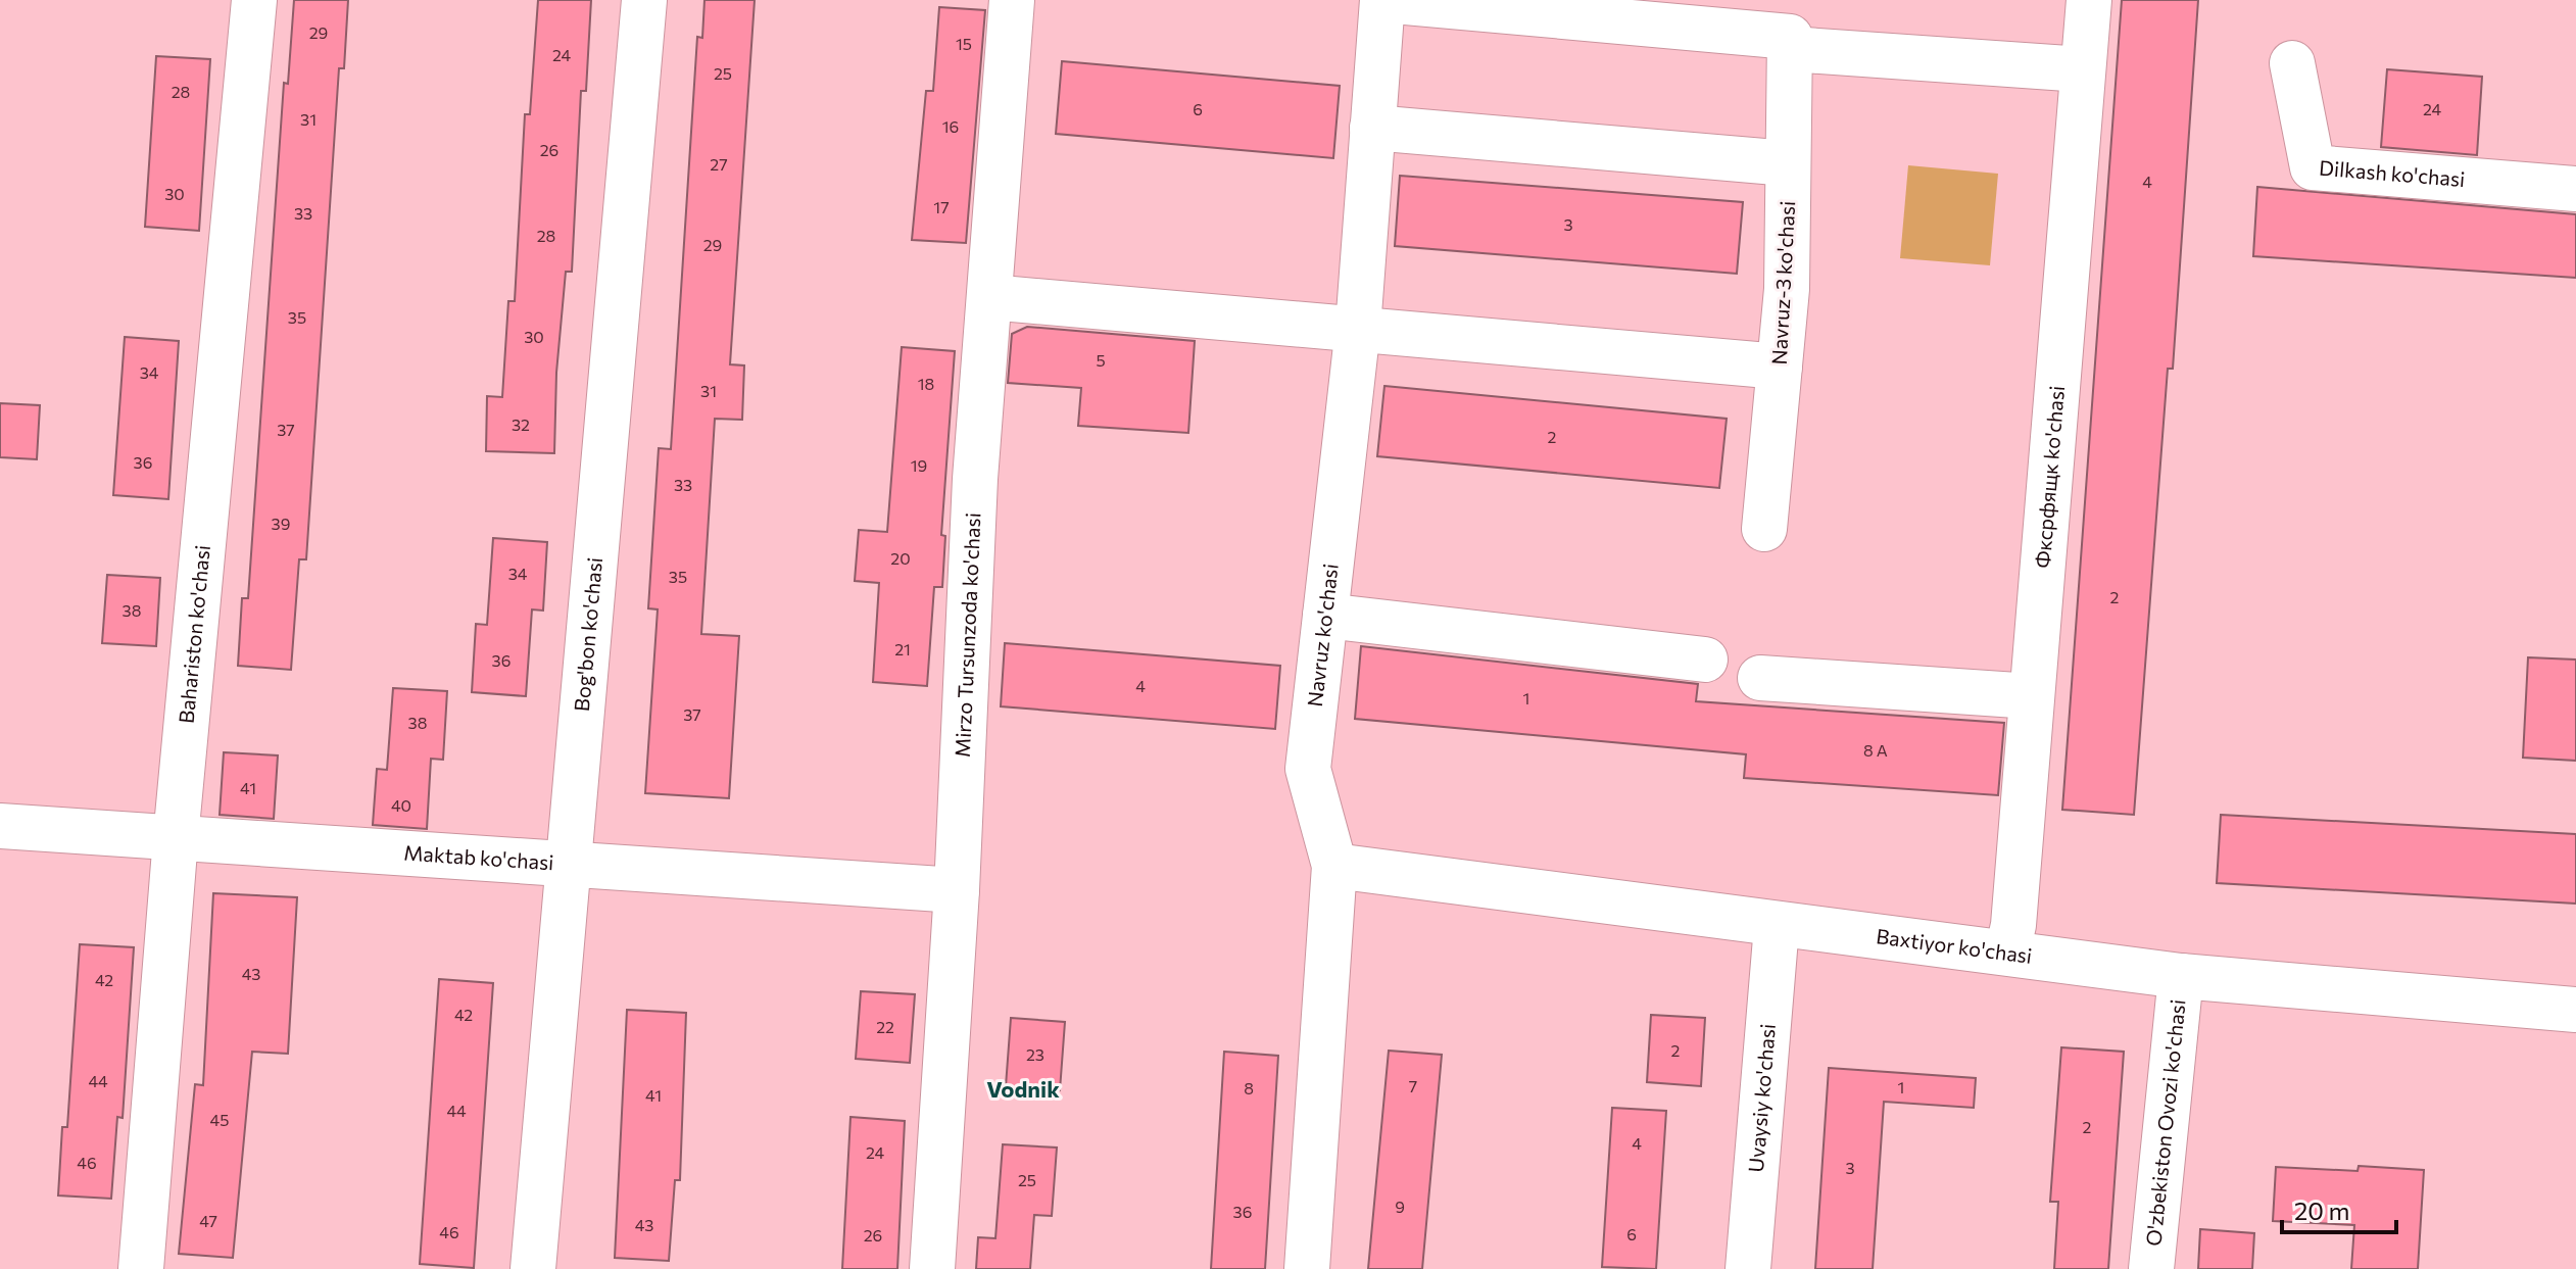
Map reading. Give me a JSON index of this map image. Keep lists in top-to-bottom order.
{
  "streets": {
    "street": [
      "Dilkash ko'chasi",
      "Navruz-3 ko'chasi",
      "Фксрфящк ko'chasi",
      "Bahariston ko'chasi",
      "Mirzo Tursunzoda ko'chasi",
      "Bog'bon ko'chasi",
      "Navruz ko'chasi",
      "Maktab ko'chasi",
      "Baxtiyor ko'chasi",
      "Uvaysiy ko'chasi",
      "O'zbekiston Ovozi ko'chasi"
    ]
  },
  "crossings": [
    ["Фксрфящк ko'chasi", "Baxtiyor ko'chasi"],
    ["Bahariston ko'chasi", "Maktab ko'chasi"],
    ["Mirzo Tursunzoda ko'chasi", "Maktab ko'chasi"],
    ["Bog'bon ko'chasi", "Maktab ko'chasi"],
    ["Navruz ko'chasi", "Baxtiyor ko'chasi"],
    ["Baxtiyor ko'chasi", "Uvaysiy ko'chasi"],
    ["Baxtiyor ko'chasi", "O'zbekiston Ovozi ko'chasi"]
  ],
  "districts": ["Vodnik"],
  "house_numbers": [
    "29",
    "15",
    "24",
    "25",
    "28",
    "6",
    "24",
    "31",
    "16",
    "26",
    "27",
    "4",
    "30",
    "17",
    "33",
    "3",
    "28",
    "29",
    "35",
    "30",
    "5",
    "34",
    "18",
    "31",
    "32",
    "37",
    "2",
    "36",
    "19",
    "33",
    "39",
    "20",
    "34",
    "35",
    "2",
    "38",
    "21",
    "36",
    "4",
    "1",
    "37",
    "38",
    "8 А",
    "41",
    "40",
    "43",
    "42",
    "42",
    "22",
    "2",
    "23",
    "44",
    "7",
    "1",
    "8",
    "41",
    "44",
    "45",
    "2",
    "4",
    "24",
    "46",
    "3",
    "25",
    "9",
    "36",
    "47",
    "43",
    "46",
    "6",
    "26"
  ],
  "scale_bar": "20 m"
}
